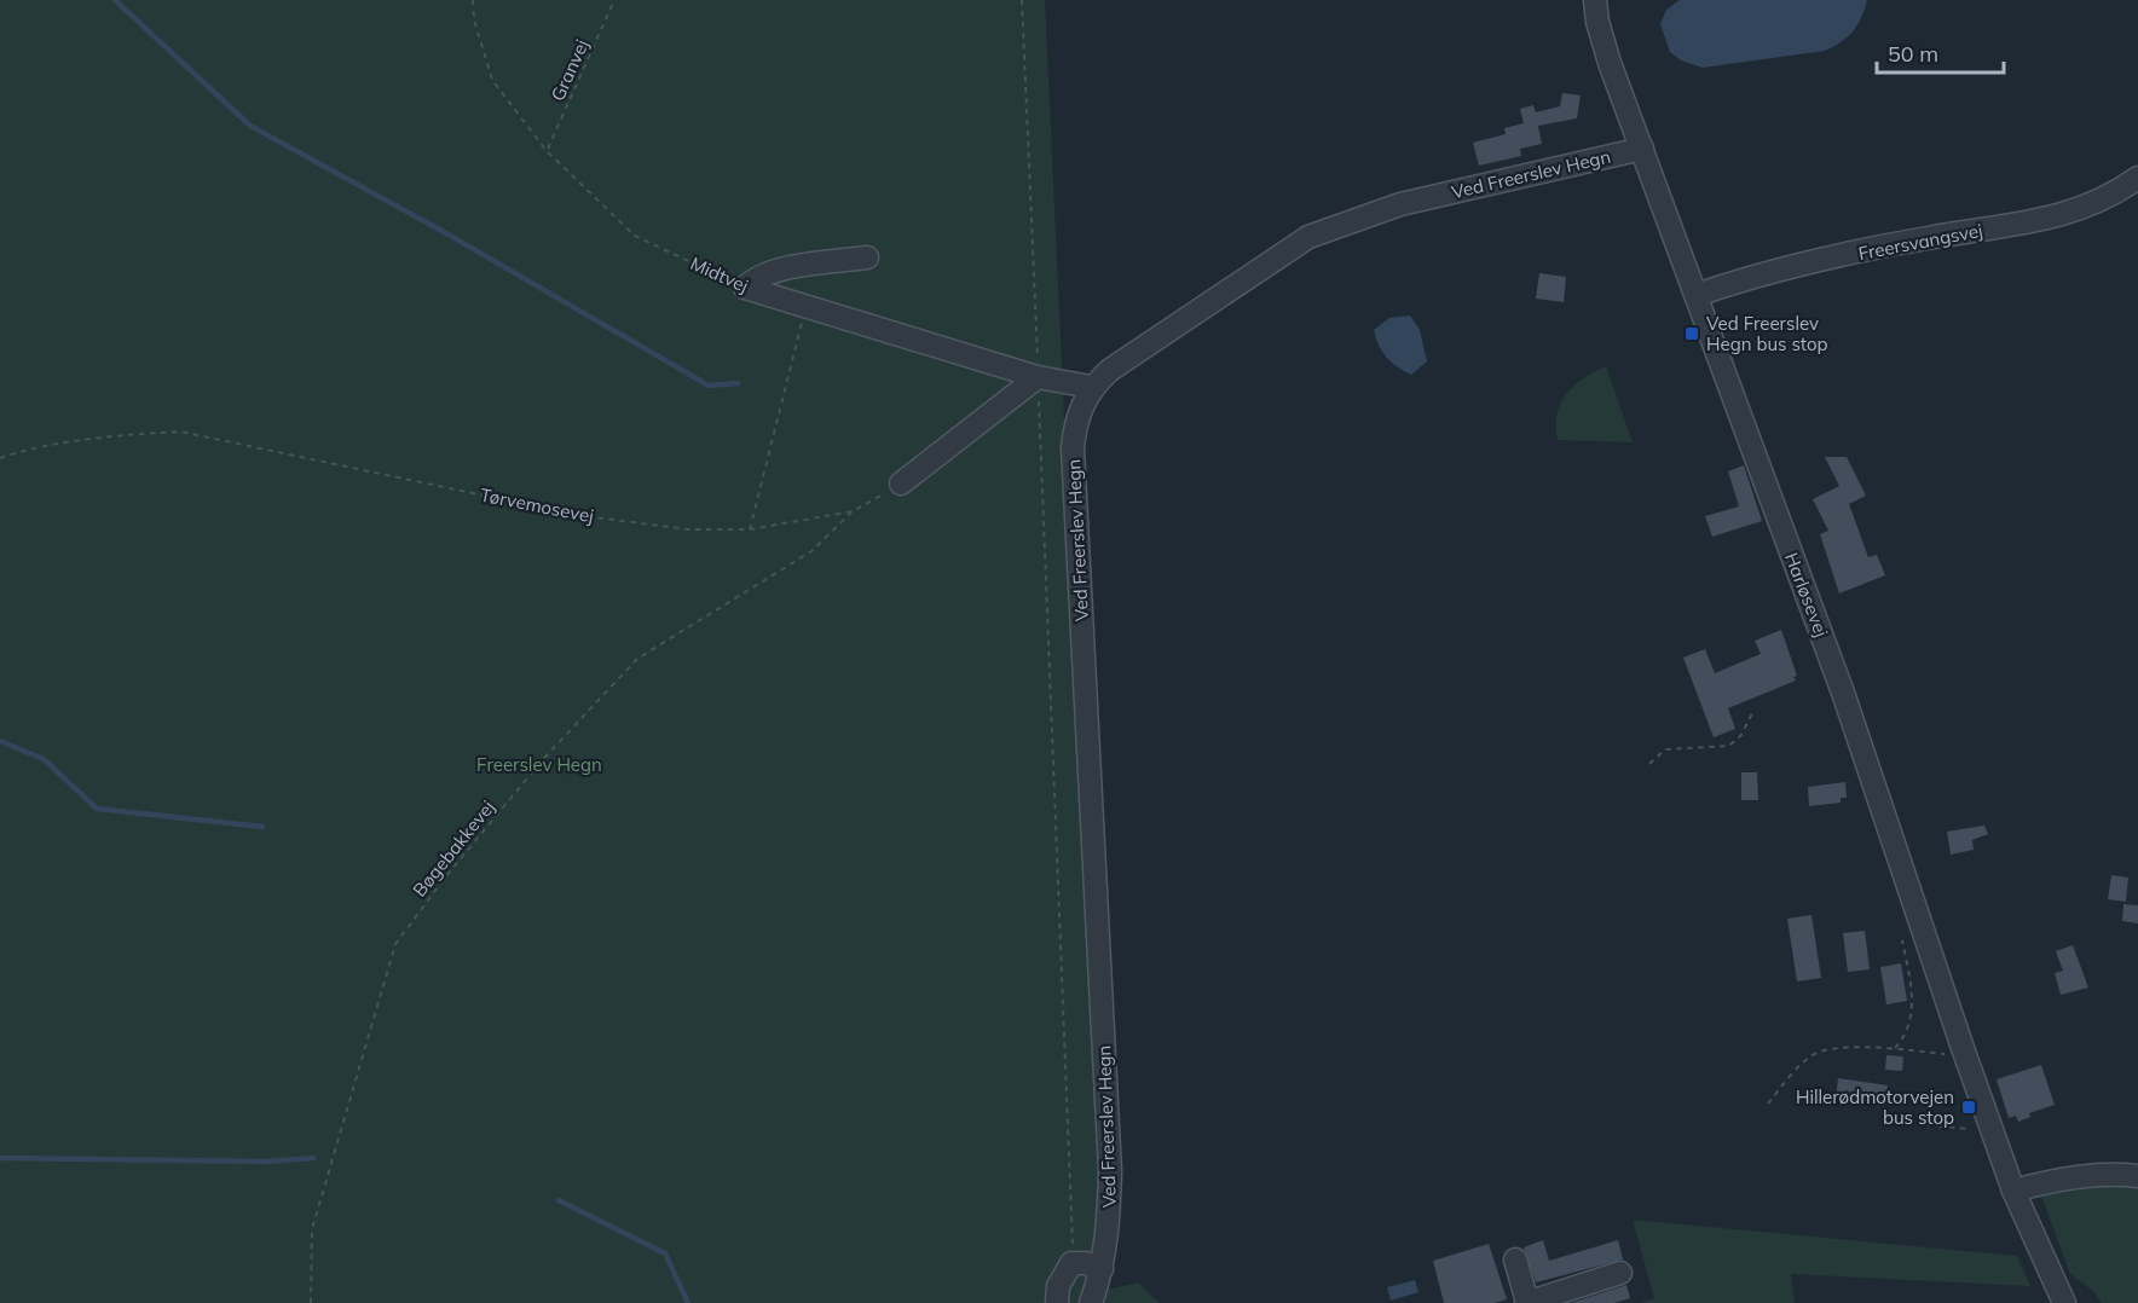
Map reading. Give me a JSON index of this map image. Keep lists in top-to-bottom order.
{
  "streets": {
    "street": [
      "Ved Freerslev Hegn",
      "Freersvangsvej",
      "Midtvej",
      "Harløsevej"
    ],
    "path": ["Granvej", "Tørvemosevej", "Bøgebakkevej"]
  },
  "crossings": [
    ["Granvej", "Midtvej"],
    ["Ved Freerslev Hegn", "Midtvej"],
    ["Ved Freerslev Hegn", "Harløsevej"],
    ["Freersvangsvej", "Harløsevej"],
    ["Tørvemosevej", "Bøgebakkevej"]
  ],
  "parks": ["Freerslev Hegn"],
  "places": {
    "transit": ["Ved Freerslev Hegn bus stop", "Hillerødmotorvejen bus stop"]
  },
  "scale_bar": "50 m"
}
